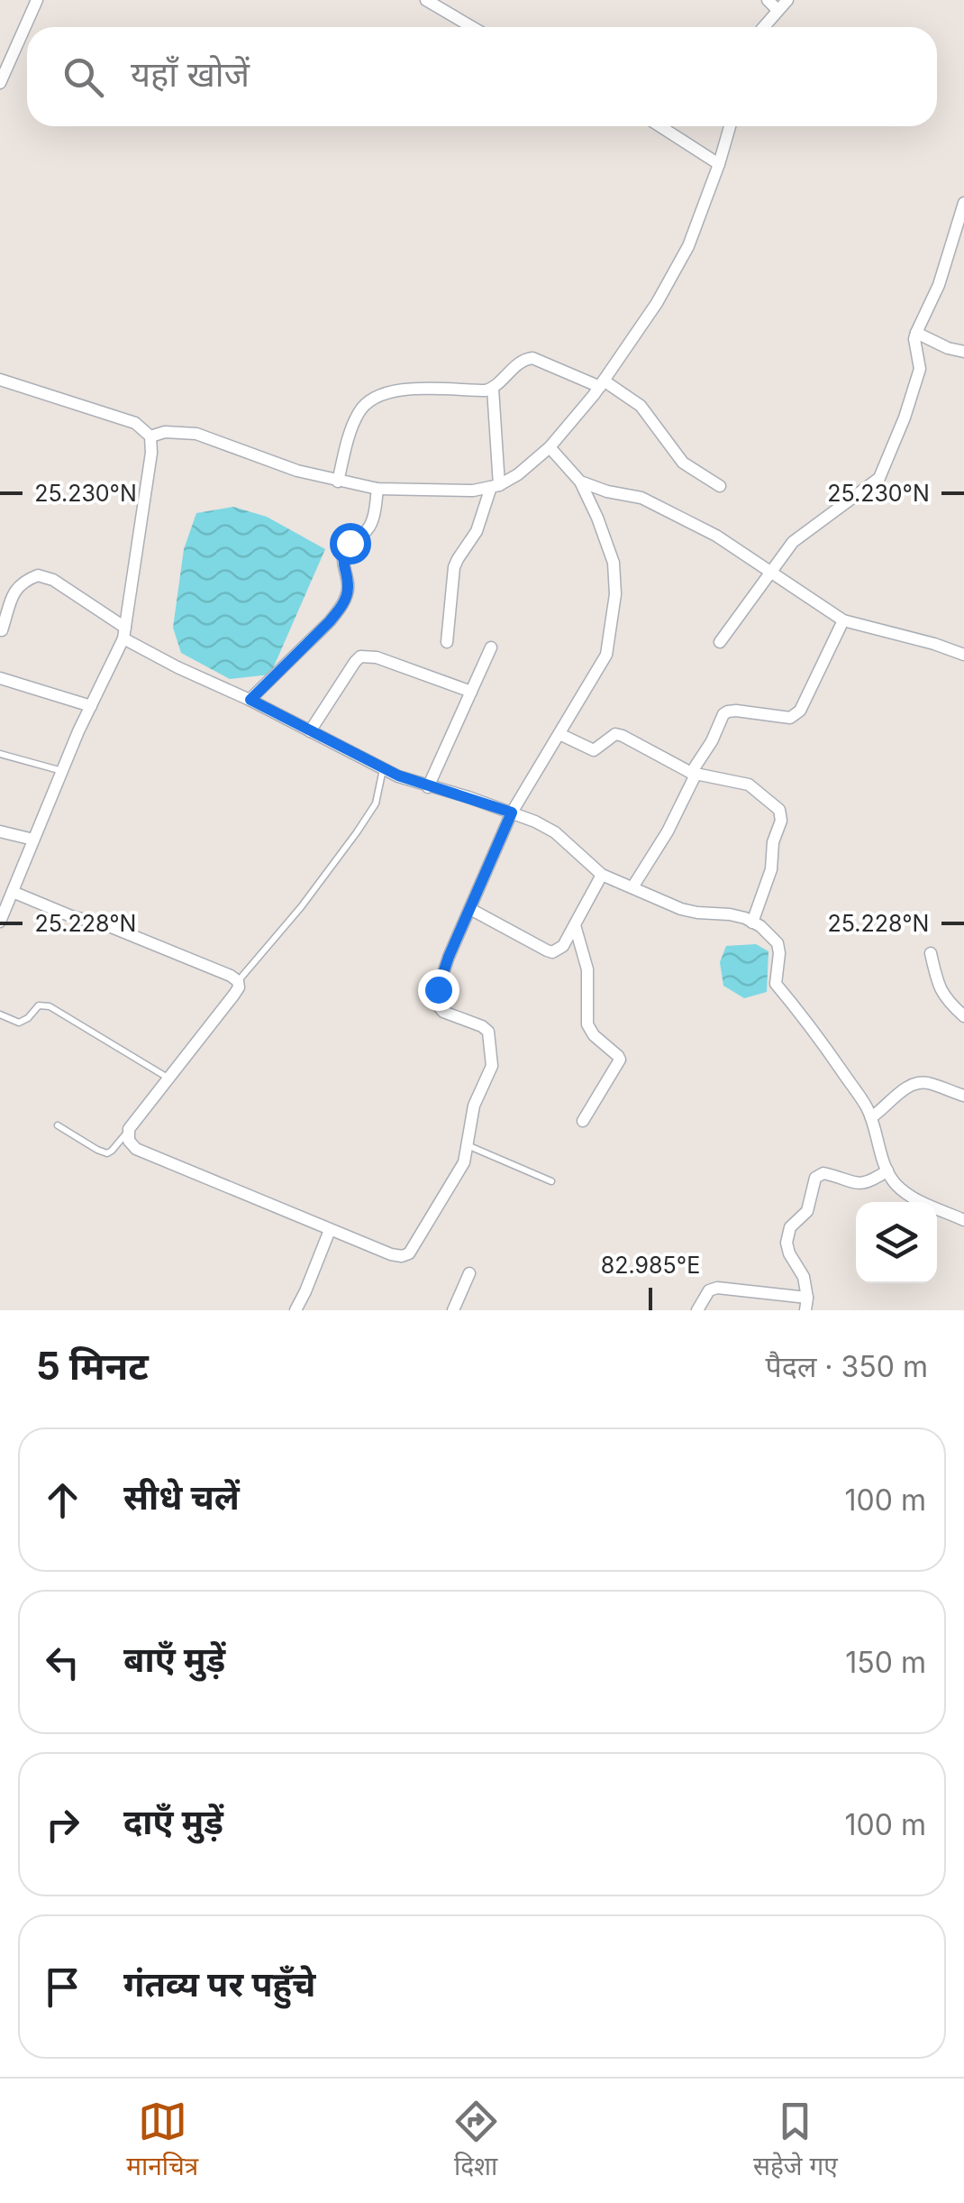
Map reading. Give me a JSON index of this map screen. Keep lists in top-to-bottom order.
{
  "page": {
    "search": "यहाँ खोजें",
    "heading": ["5 मिनट", "पैदल · 350 m"],
    "list": [
      ["सीधे चलें", "100 m"],
      ["बाएँ मुड़ें", "150 m"],
      ["दाएँ मुड़ें", "100 m"],
      "गंतव्य पर पहुँचे"
    ],
    "nav": ["मानचित्र", "दिशा", "सहेजे गए"]
  },
  "coordinates": ["25.230°N", "25.228°N", "82.985°E"]
}
